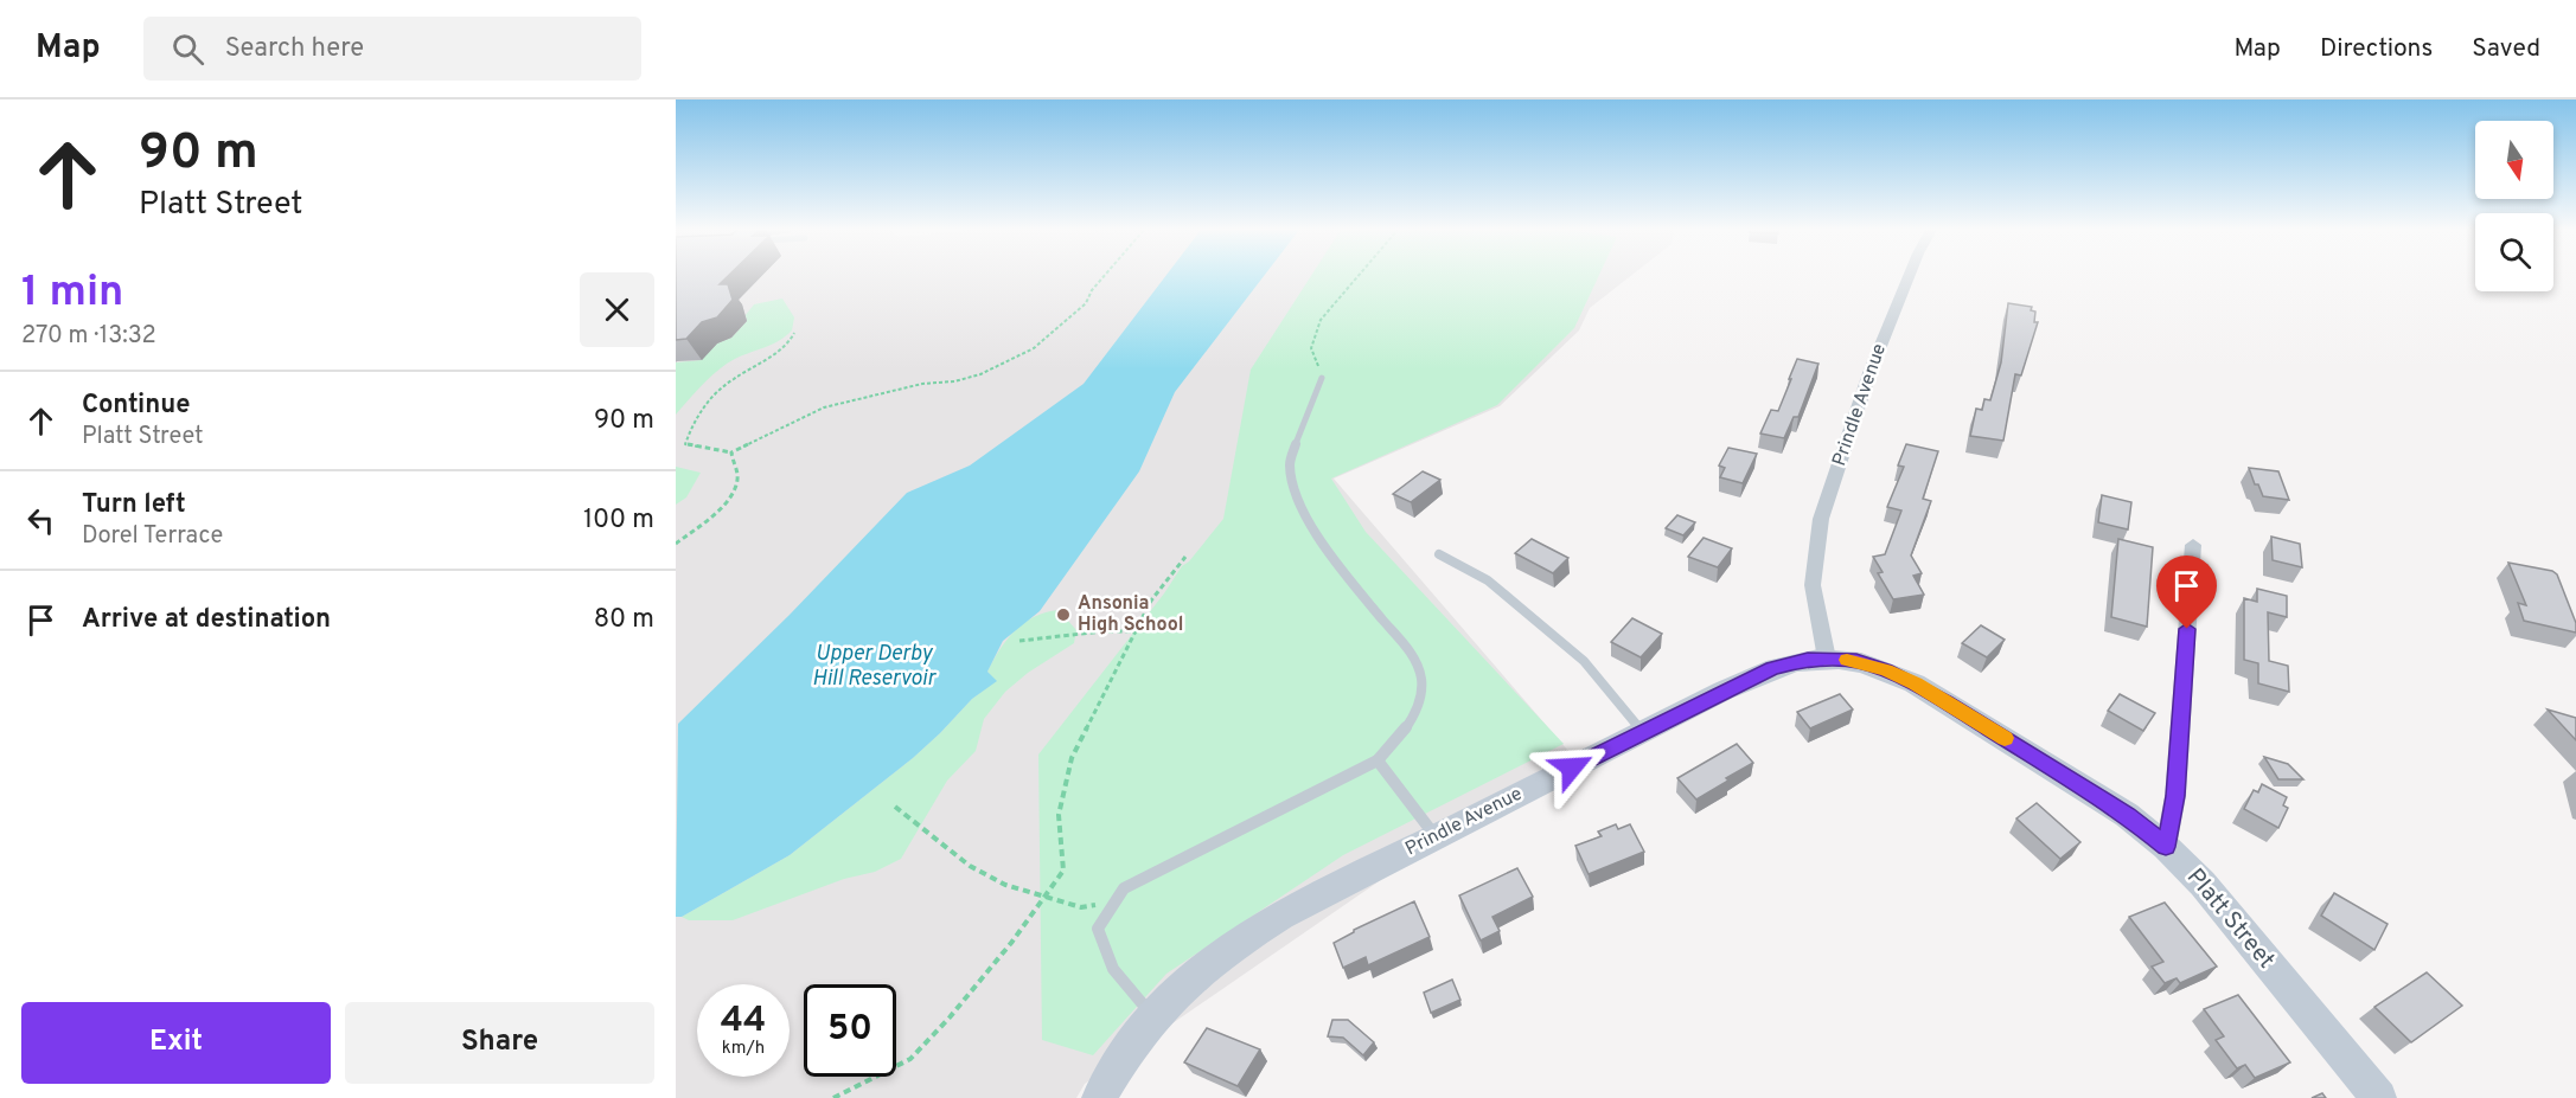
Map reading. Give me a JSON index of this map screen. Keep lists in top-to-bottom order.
{
  "streets": {
    "main road": ["Prindle Avenue", "Platt Street"]
  },
  "crossings": [
    ["Prindle Avenue", "Platt Street"]
  ],
  "water": ["Upper Derby Hill Reservoir"],
  "places": ["Ansonia High School"],
  "north": "bottom",
  "page": {
    "header": "Map",
    "search": "Search here",
    "nav": ["Map", "Directions", "Saved"],
    "turn": ["90 m", "Platt Street"],
    "heading": ["1 min", "270 m · 13:32"],
    "list": [
      {
        "name": "Continue",
        "note": "Platt Street",
        "value": "90 m"
      },
      {
        "name": "Turn left",
        "note": "Dorel Terrace",
        "value": "100 m"
      },
      {
        "name": "Arrive at destination",
        "value": "80 m"
      }
    ],
    "speed": "44 km/h",
    "limit": "50",
    "buttons": ["Exit", "Share"]
  }
}
